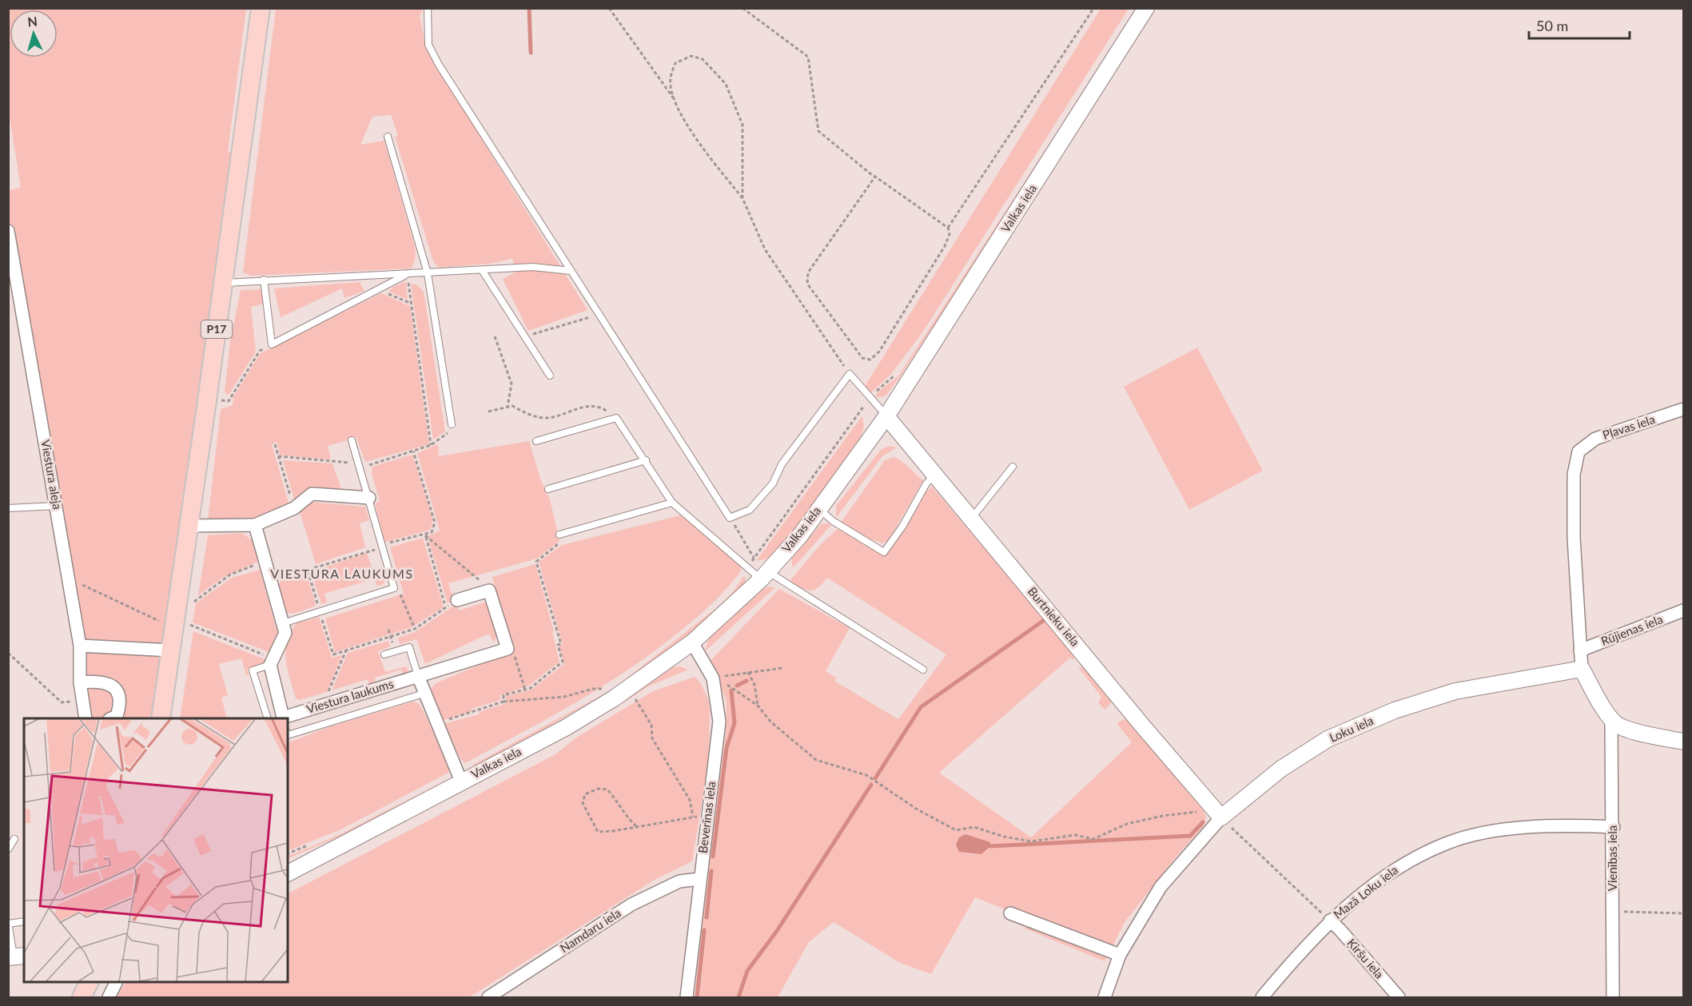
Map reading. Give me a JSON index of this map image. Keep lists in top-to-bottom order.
{
  "streets": {
    "main road": [
      "Valkas iela",
      "P17",
      "Burtnieku iela",
      "Loku iela"
    ],
    "street": [
      "Pļavas iela",
      "Viestura aleja",
      "Rūjienas iela",
      "Viestura laukums",
      "Beverīnas iela",
      "Vienības iela",
      "Mazā Loku iela",
      "Namdaru iela",
      "Ķiršu iela"
    ]
  },
  "crossings": [
    ["Valkas iela", "Burtnieku iela"],
    ["Valkas iela", "Beverīnas iela"],
    ["Pļavas iela", "Rūjienas iela"],
    ["Burtnieku iela", "Loku iela"],
    ["Beverīnas iela", "Namdaru iela"],
    ["Vienības iela", "Mazā Loku iela"],
    ["Mazā Loku iela", "Ķiršu iela"]
  ],
  "districts": ["VIESTURA LAUKUMS"],
  "scale_bar": "50 m",
  "north": "top"
}
